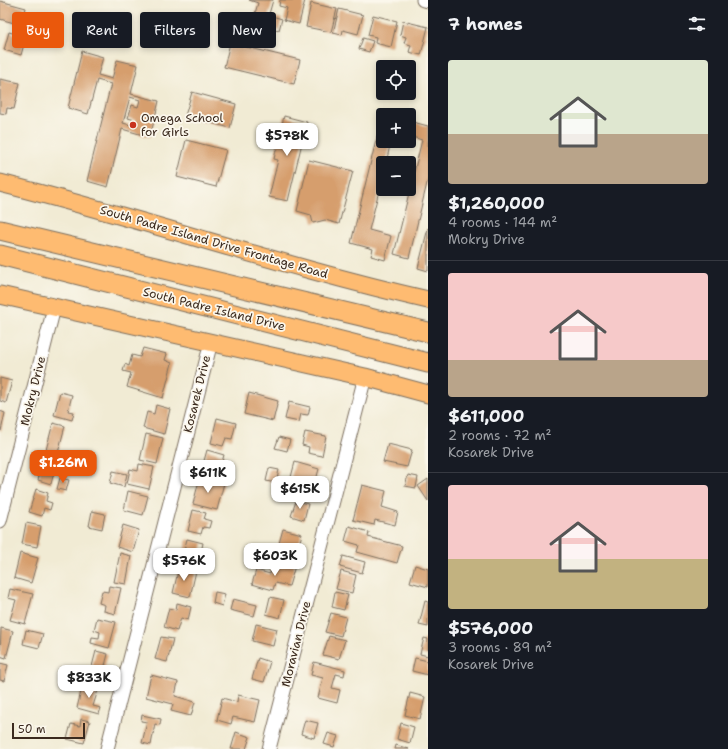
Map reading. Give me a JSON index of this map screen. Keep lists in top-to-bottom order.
{
  "streets": {
    "highway": ["South Padre Island Drive"],
    "main road": ["South Padre Island Drive Frontage Road"],
    "street": ["Mokry Drive", "Kosarek Drive", "Moravian Drive"]
  },
  "places": ["Omega School for Girls"],
  "scale_bar": "50 m",
  "page": {
    "heading": "7 homes",
    "chip": [
      "Buy",
      "Rent",
      "Filters",
      "New"
    ],
    "list": [
      {
        "name": "$1,260,000",
        "note": "4 rooms · 144 m² · Mokry Drive"
      },
      {
        "name": "$611,000",
        "note": "2 rooms · 72 m² · Kosarek Drive"
      },
      {
        "name": "$576,000",
        "note": "3 rooms · 89 m² · Kosarek Drive"
      }
    ],
    "map_buttons": ["+", "−"],
    "price": [
      "$578K",
      "$1.26M",
      "$611K",
      "$615K",
      "$603K",
      "$576K",
      "$833K"
    ],
    "scale": "50 m"
  }
}
